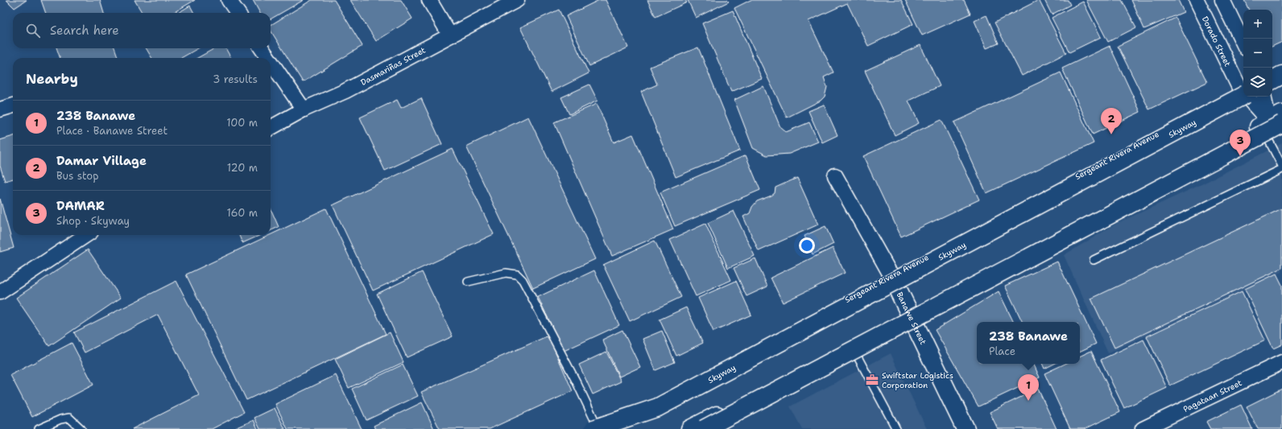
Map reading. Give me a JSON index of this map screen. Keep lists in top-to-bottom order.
{
  "streets": {
    "main road": ["Skyway", "Sergeant Rivera Avenue", "Banawe Street"],
    "street": ["Dorado Street", "Dasmariñas Street", "Pagataan Street"]
  },
  "crossings": [
    ["Skyway", "Sergeant Rivera Avenue"],
    ["Sergeant Rivera Avenue", "Banawe Street"]
  ],
  "places": {
    "office": ["Swiftstar Logistics Corporation"]
  },
  "page": {
    "map_buttons": ["+", "−"],
    "search": "Search here",
    "heading": ["Nearby", "3 results"],
    "list": [
      {
        "mark": "1",
        "name": "238 Banawe",
        "note": "Place · Banawe Street",
        "value": "100 m"
      },
      {
        "mark": "2",
        "name": "Damar Village",
        "note": "Bus stop",
        "value": "120 m"
      },
      {
        "mark": "3",
        "name": "DAMAR",
        "note": "Shop · Skyway",
        "value": "160 m"
      }
    ],
    "pins": ["2", "3", "1"],
    "popup": ["238 Banawe", "Place"]
  }
}
